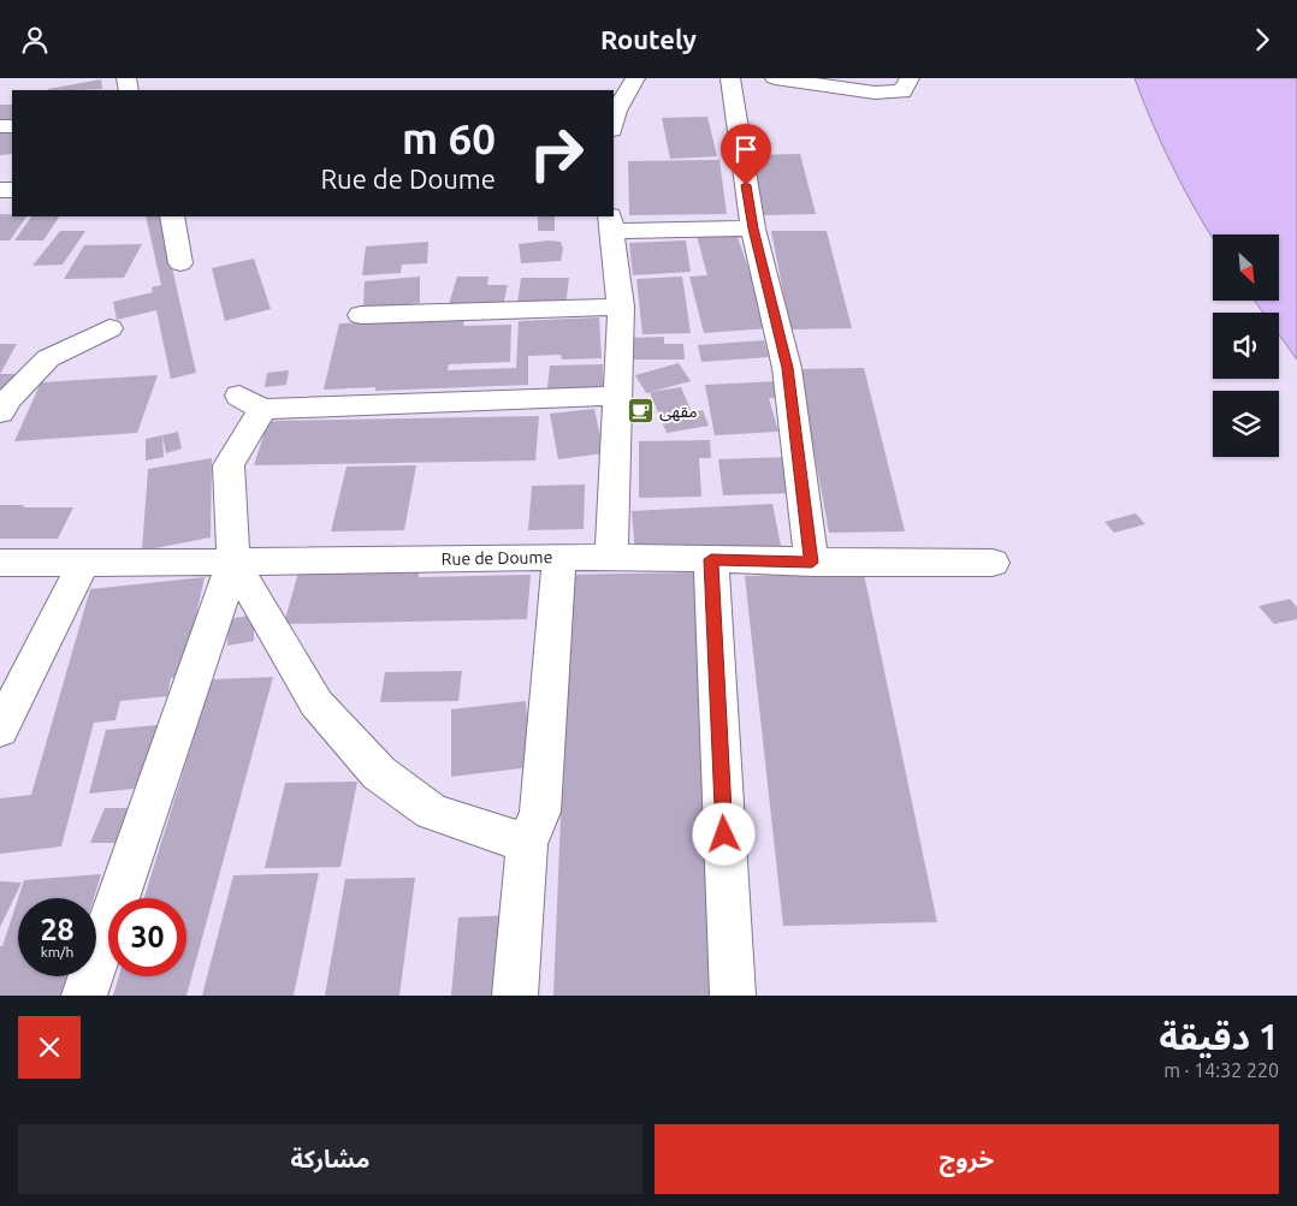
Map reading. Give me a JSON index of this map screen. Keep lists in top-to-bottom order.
{
  "streets": {
    "street": ["Rue de Doume"]
  },
  "places": {
    "cafe": ["مقهى"]
  },
  "north": "bottom right",
  "page": {
    "header": "Routely",
    "turn": ["60 m", "Rue de Doume"],
    "speed": "28 km/h",
    "limit": "30",
    "heading": ["1 دقيقة", "220 m · 14:32"],
    "buttons": ["خروج", "مشاركة"]
  }
}
